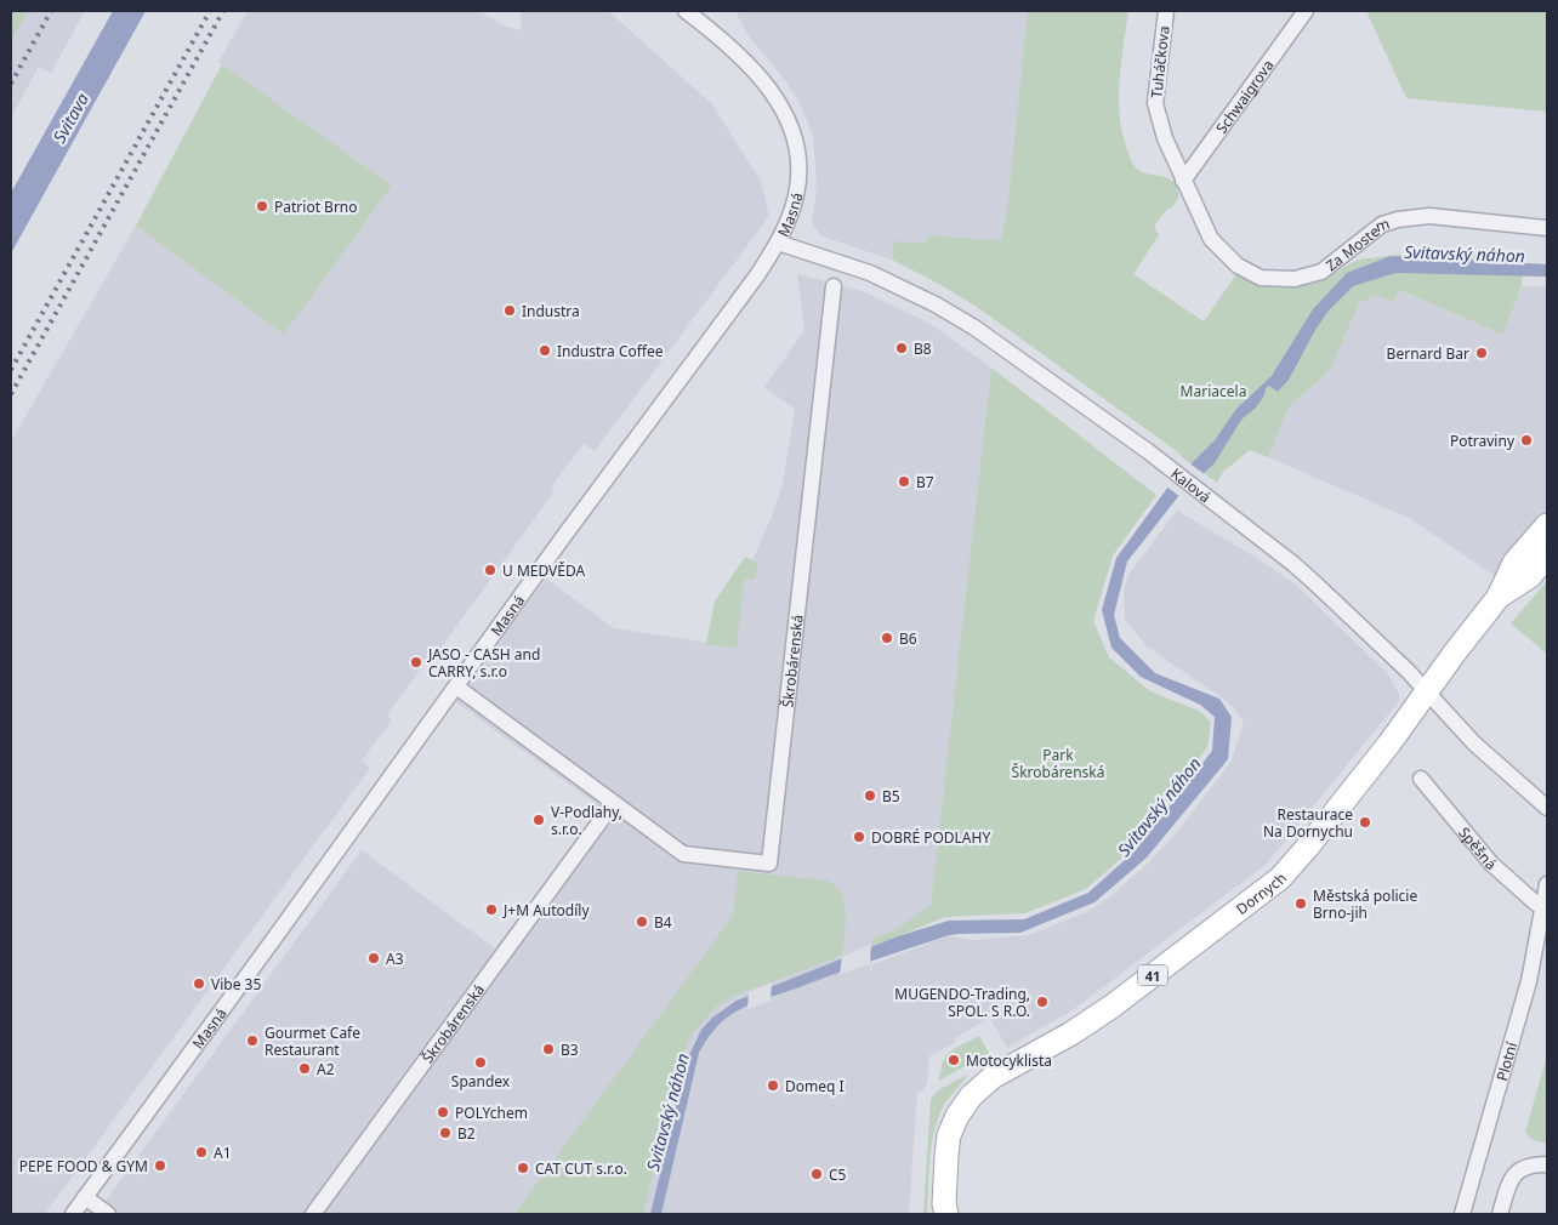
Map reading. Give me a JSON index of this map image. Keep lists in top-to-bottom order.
{
  "streets": {
    "main road": ["Dornych", "41"],
    "street": [
      "Tuháčkova",
      "Schwaigrova",
      "Masná",
      "Za Mostem",
      "Kalová",
      "Škrobárenská",
      "Spěšná",
      "Plotní"
    ]
  },
  "crossings": [
    ["Tuháčkova", "Schwaigrova"],
    ["Tuháčkova", "Za Mostem"],
    ["Schwaigrova", "Za Mostem"],
    ["Masná", "Kalová"],
    ["Masná", "Škrobárenská"],
    ["Kalová", "Dornych"],
    ["Spěšná", "Plotní"],
    ["Dornych", "41"]
  ],
  "water": ["Svitava", "Svitavský náhon"],
  "parks": ["Mariacela", "Park Škrobárenská"],
  "places": [
    "Patriot Brno",
    "Industra",
    "B8",
    "Industra Coffee",
    "Bernard Bar",
    "Potraviny",
    "B7",
    "U MEDVĚDA",
    "B6",
    "JASO - CASH and CARRY, s.r.o",
    "B5",
    "V-Podlahy, s.r.o.",
    "Restaurace Na Dornychu",
    "DOBRÉ PODLAHY",
    "Městská policie Brno-jih",
    "J+M Autodíly",
    "B4",
    "A3",
    "Vibe 35",
    "MUGENDO-Trading, SPOL. S R.O.",
    "Gourmet Cafe Restaurant",
    "B3",
    "Motocyklista",
    "Spandex",
    "A2",
    "Domeq I",
    "POLYchem",
    "B2",
    "A1",
    "PEPE FOOD & GYM",
    "CAT CUT s.r.o.",
    "C5"
  ]
}
